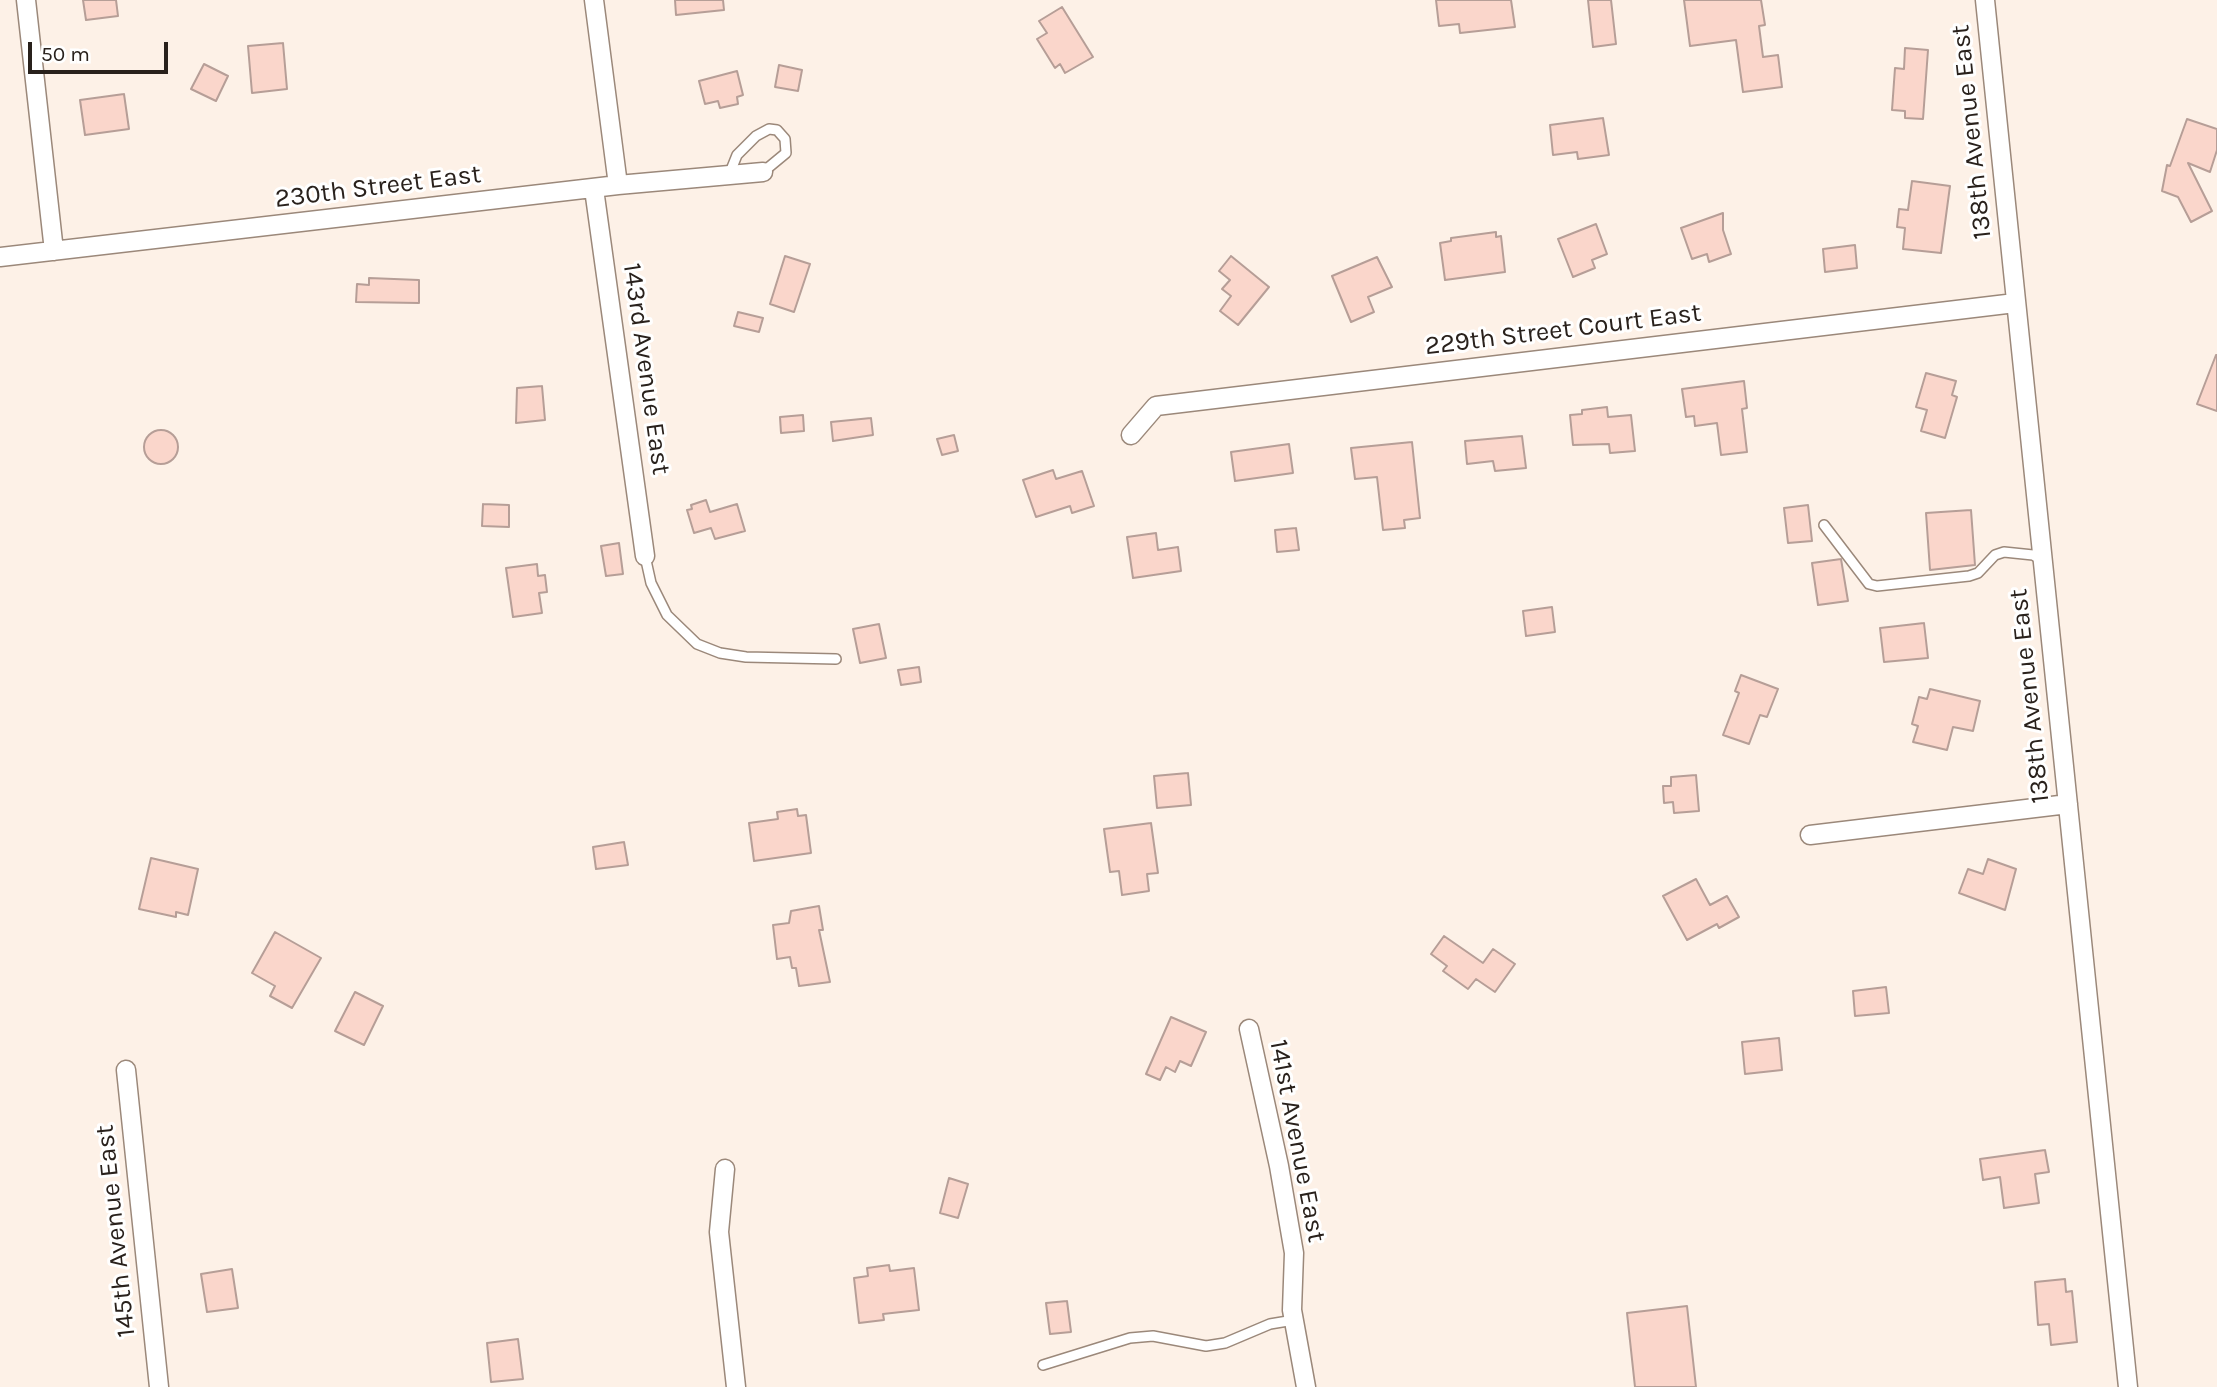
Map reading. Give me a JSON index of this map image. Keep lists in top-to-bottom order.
{
  "streets": {
    "street": [
      "138th Avenue East",
      "230th Street East",
      "229th Street Court East",
      "143rd Avenue East",
      "141st Avenue East",
      "145th Avenue East"
    ]
  },
  "crossings": [
    ["138th Avenue East", "229th Street Court East"],
    ["230th Street East", "143rd Avenue East"]
  ],
  "scale_bar": "50 m"
}
